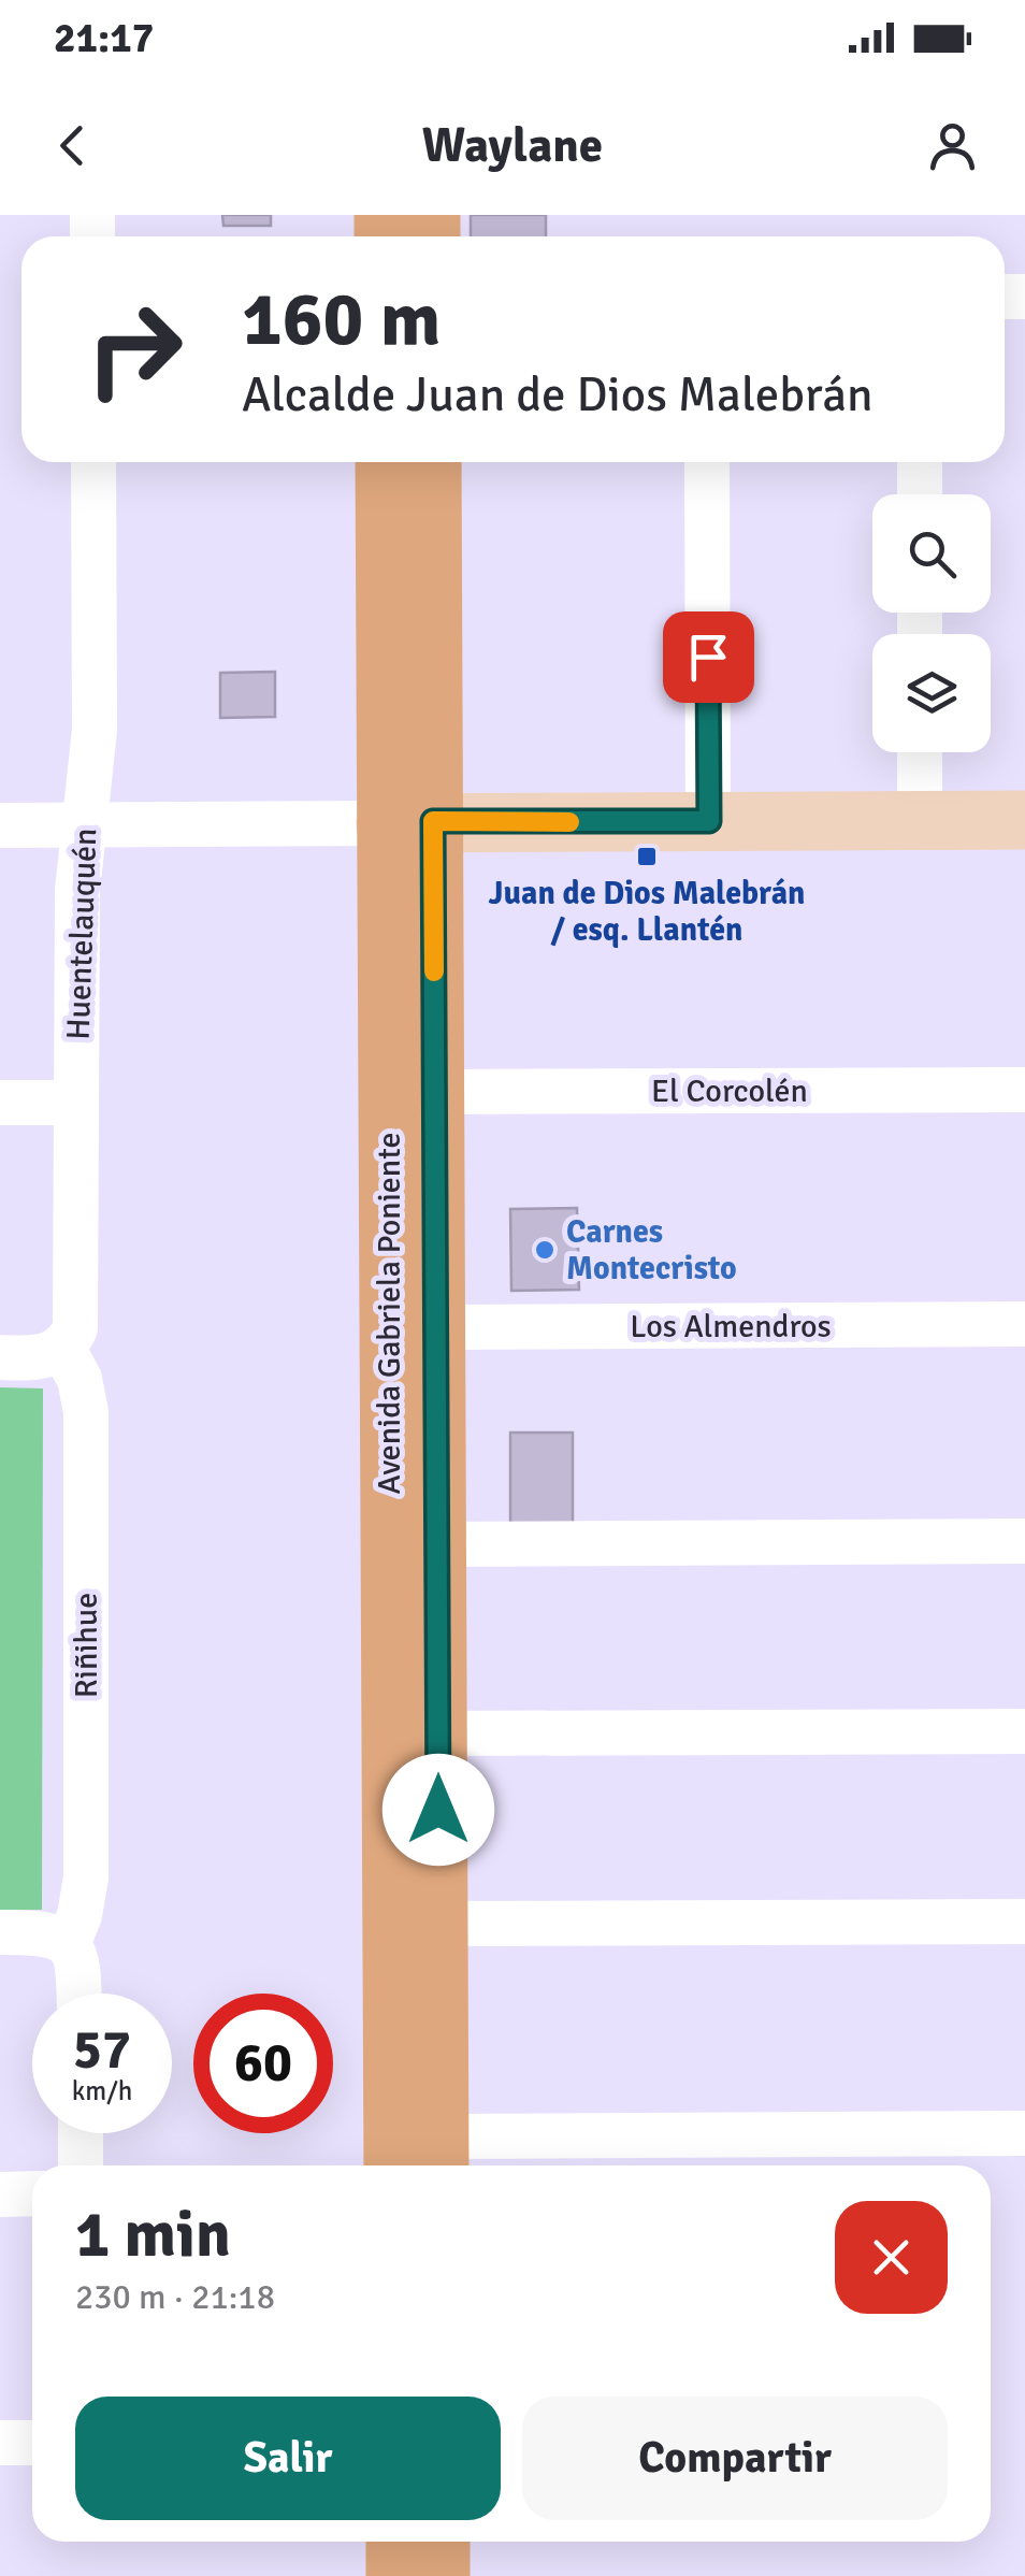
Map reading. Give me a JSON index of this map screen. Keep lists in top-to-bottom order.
{
  "streets": {
    "main road": ["Avenida Gabriela Poniente"],
    "street": [
      "Huentelauquén",
      "El Corcolén",
      "Los Almendros",
      "Riñihue"
    ]
  },
  "crossings": [
    ["Huentelauquén", "Riñihue"],
    ["El Corcolén", "Avenida Gabriela Poniente"],
    ["Avenida Gabriela Poniente", "Los Almendros"]
  ],
  "places": {
    "transit": ["Juan de Dios Malebrán / esq. Llantén"],
    "other": ["Carnes Montecristo"]
  },
  "page": {
    "status": "21:17",
    "header": "Waylane",
    "turn": ["160 m", "Alcalde Juan de Dios Malebrán"],
    "speed": "57 km/h",
    "limit": "60",
    "heading": ["1 min", "230 m · 21:18"],
    "buttons": ["Salir", "Compartir"]
  }
}
